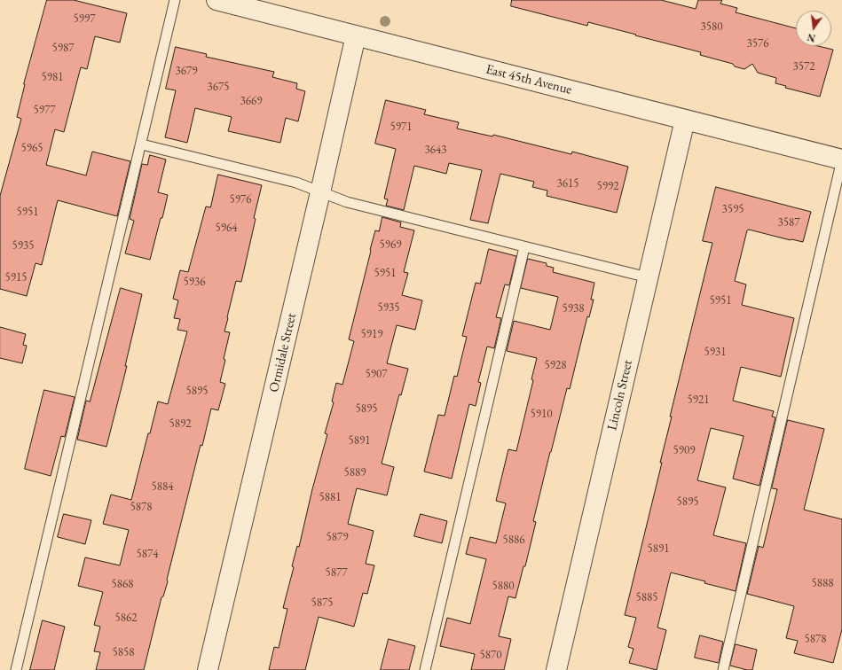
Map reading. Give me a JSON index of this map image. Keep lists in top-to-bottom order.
{
  "streets": {
    "street": ["East 45th Avenue", "Ormidale Street", "Lincoln Street"]
  },
  "crossings": [
    ["East 45th Avenue", "Ormidale Street"],
    ["East 45th Avenue", "Lincoln Street"]
  ],
  "house_numbers": [
    "5997",
    "3580",
    "3576",
    "5987",
    "3572",
    "3679",
    "5981",
    "3675",
    "3669",
    "5977",
    "5971",
    "5965",
    "3643",
    "3615",
    "5992",
    "5976",
    "3595",
    "5951",
    "3587",
    "5964",
    "5969",
    "5935",
    "5951",
    "5915",
    "5936",
    "5951",
    "5935",
    "5938",
    "5919",
    "5931",
    "5928",
    "5907",
    "5895",
    "5921",
    "5895",
    "5910",
    "5892",
    "5891",
    "5909",
    "5889",
    "5884",
    "5881",
    "5895",
    "5878",
    "5879",
    "5886",
    "5891",
    "5874",
    "5877",
    "5888",
    "5868",
    "5880",
    "5885",
    "5875",
    "5862",
    "5878",
    "5858",
    "5870"
  ],
  "north": "bottom"
}
